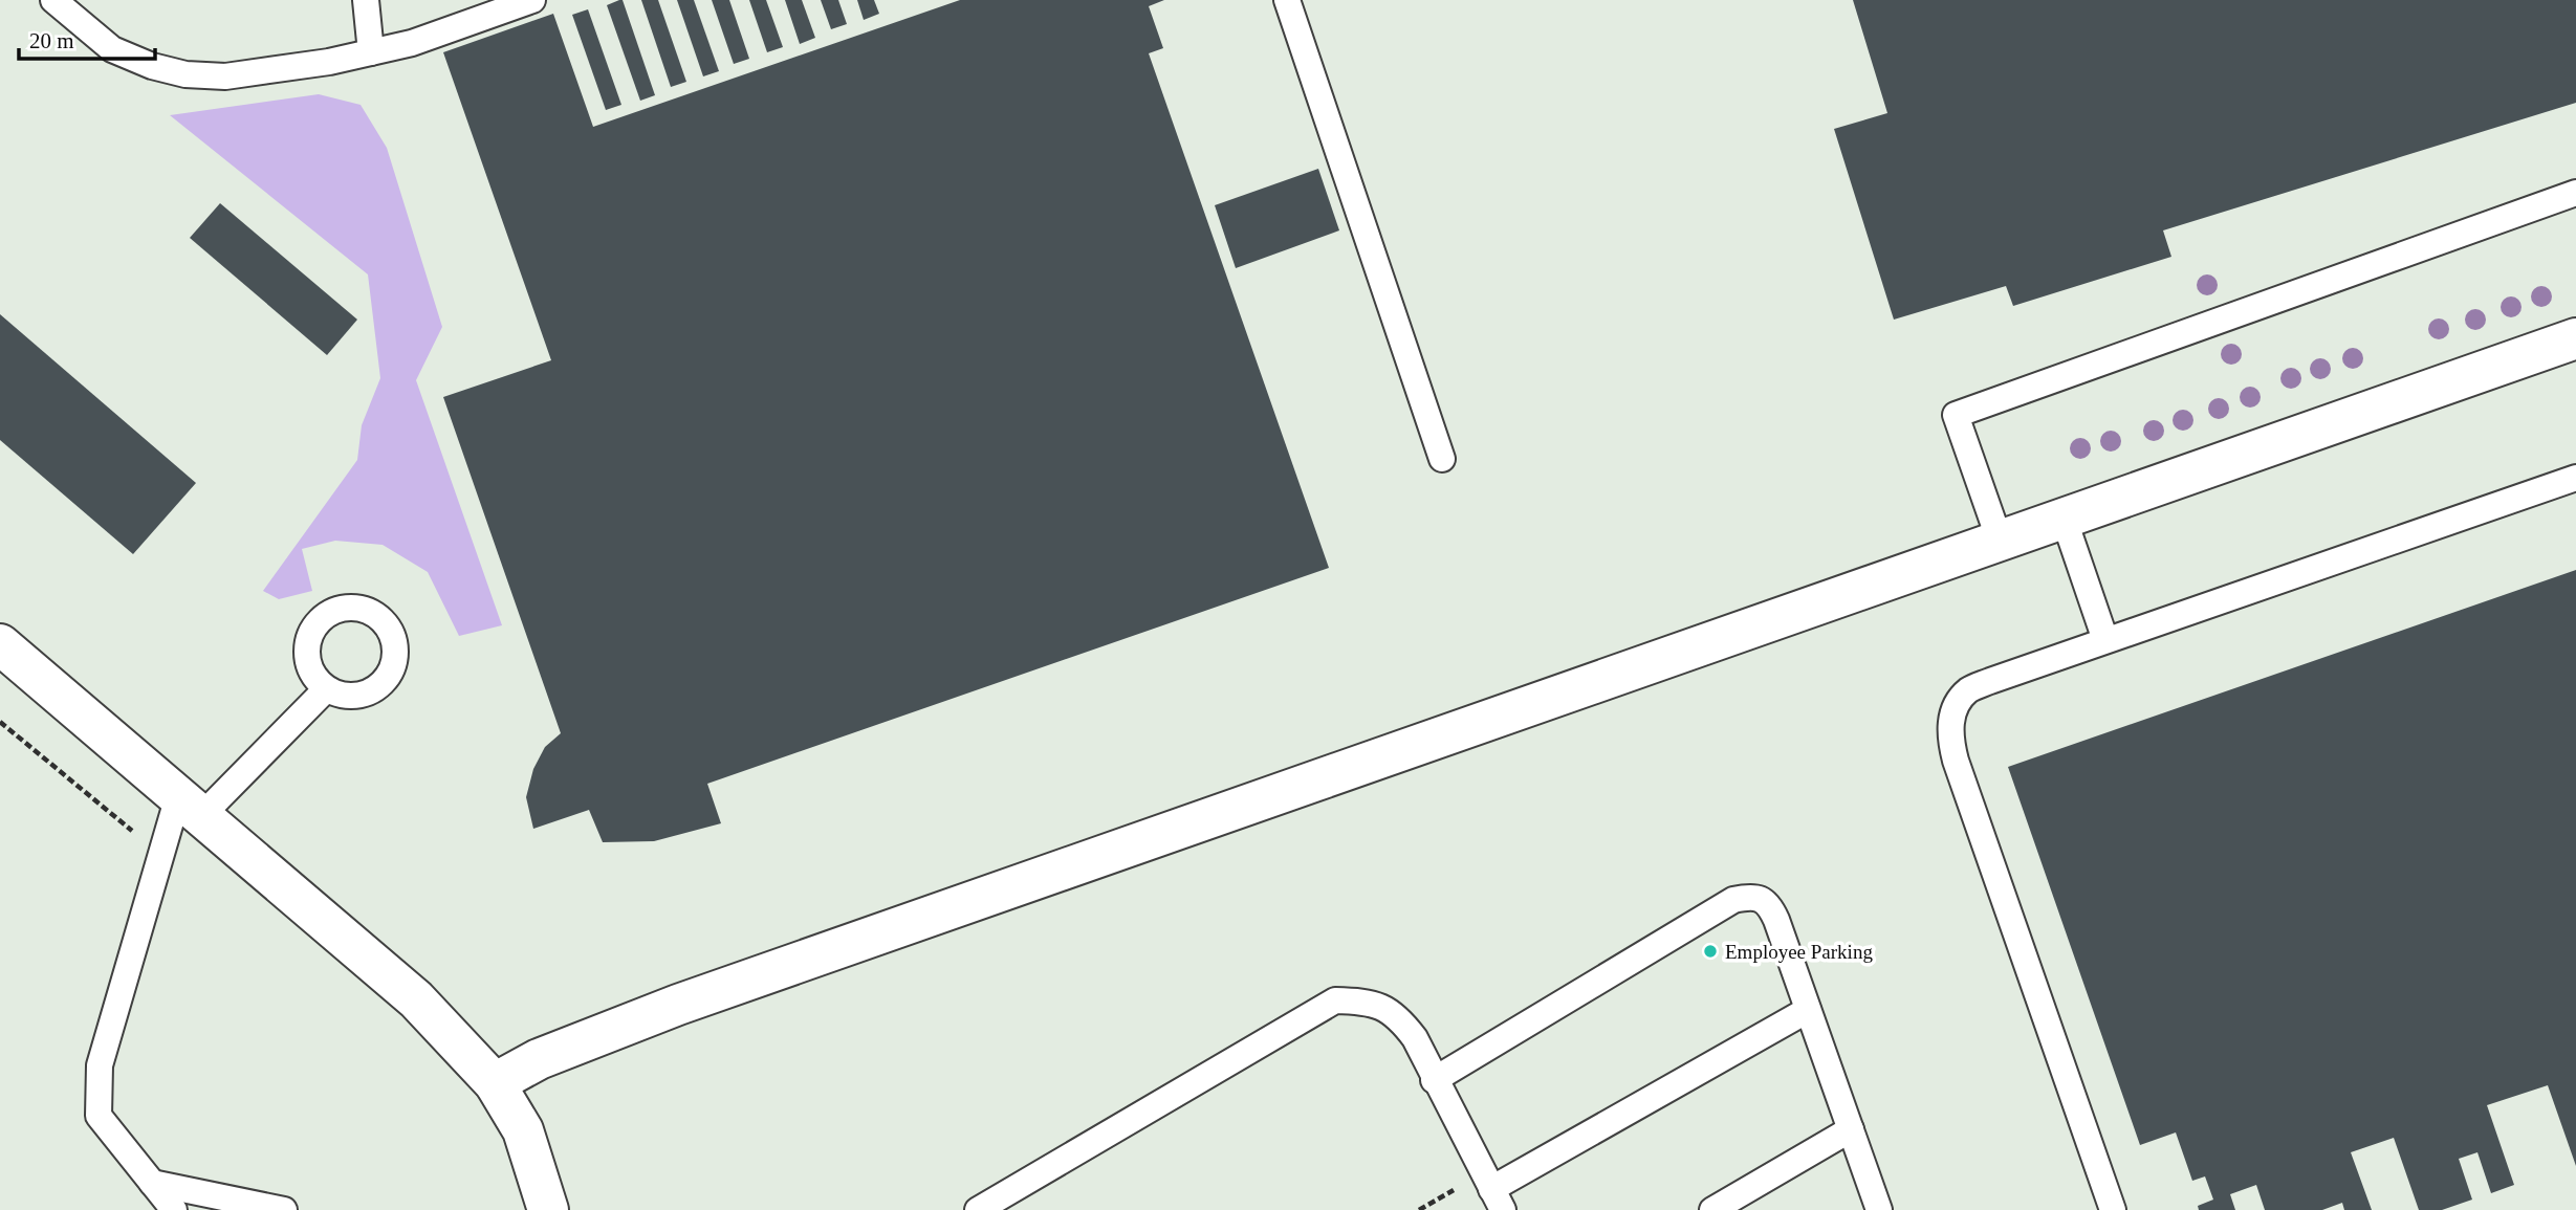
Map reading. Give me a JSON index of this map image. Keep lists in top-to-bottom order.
{
  "places": ["Employee Parking"],
  "scale_bar": "20 m"
}
